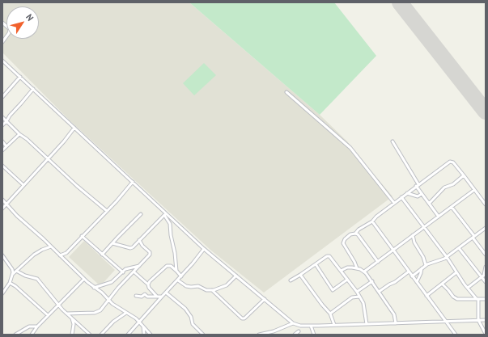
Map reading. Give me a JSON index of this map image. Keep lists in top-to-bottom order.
{
  "north": "top right"
}
